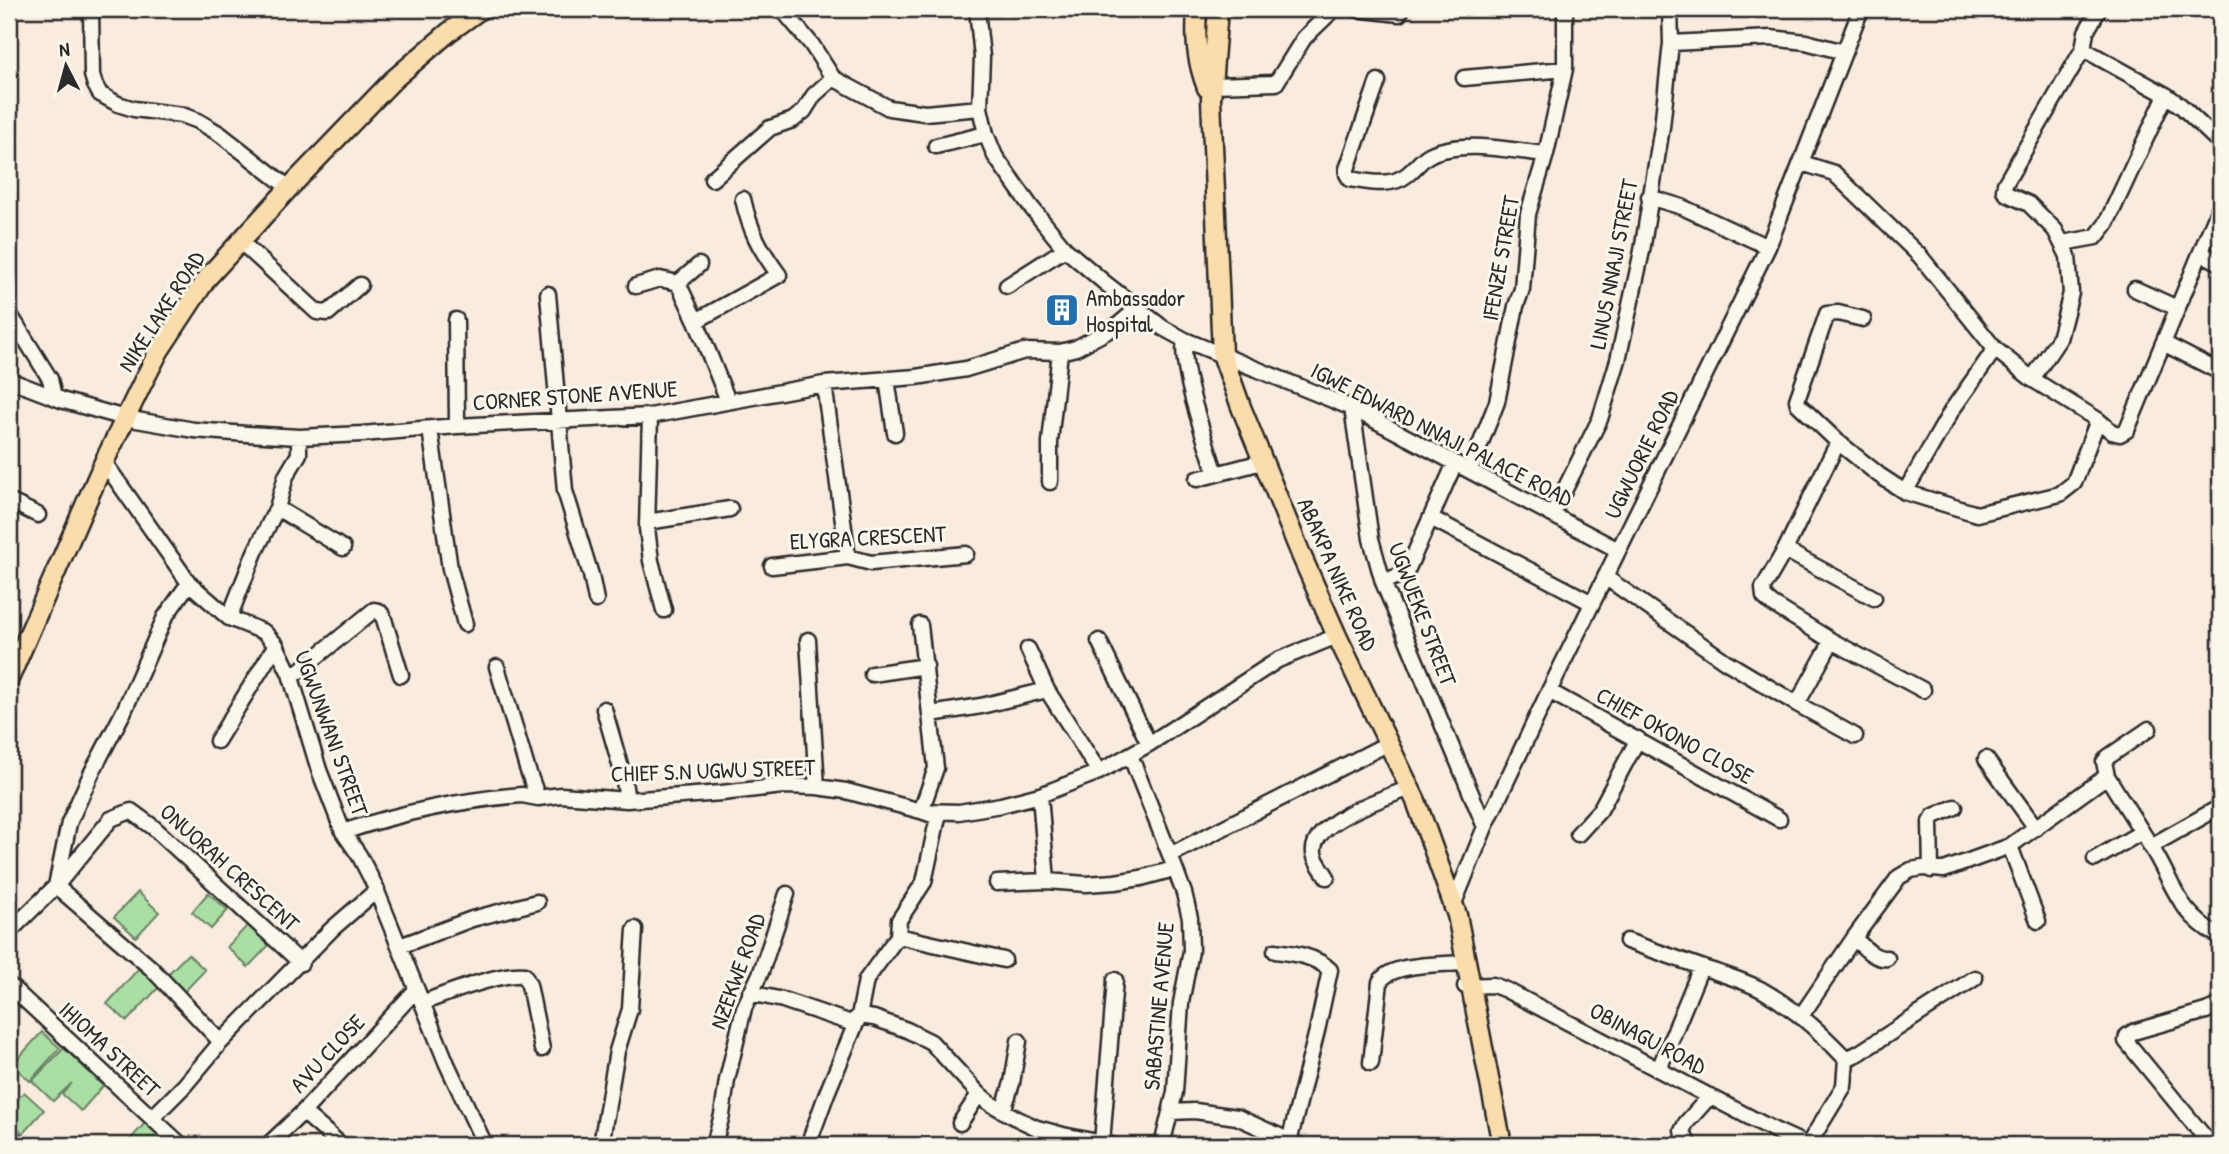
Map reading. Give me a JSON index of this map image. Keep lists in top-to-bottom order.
{
  "streets": {
    "main road": ["NIKE LAKE ROAD", "ABAKPA NIKE ROAD"],
    "street": [
      "IFENZE STREET",
      "LINUS NNAJI STREET",
      "CORNER STONE AVENUE",
      "IGWE EDWARD NNAJI PALACE ROAD",
      "UGWUORIE ROAD",
      "ELYGRA CRESCENT",
      "UGWUEKE STREET",
      "UGWUNWANI STREET",
      "CHIEF OKONO CLOSE",
      "CHIEF S.N UGWU STREET",
      "ONUORAH CRESCENT",
      "NZEKWE ROAD",
      "SABASTINE AVENUE",
      "OBINAGU ROAD",
      "IHIOMA STREET",
      "AVU CLOSE"
    ]
  },
  "crossings": [
    ["IFENZE STREET", "IGWE EDWARD NNAJI PALACE ROAD"],
    ["LINUS NNAJI STREET", "IGWE EDWARD NNAJI PALACE ROAD"],
    ["NIKE LAKE ROAD", "CORNER STONE AVENUE"],
    ["NIKE LAKE ROAD", "UGWUNWANI STREET"],
    ["CORNER STONE AVENUE", "IGWE EDWARD NNAJI PALACE ROAD"],
    ["IGWE EDWARD NNAJI PALACE ROAD", "UGWUORIE ROAD"],
    ["IGWE EDWARD NNAJI PALACE ROAD", "ABAKPA NIKE ROAD"],
    ["IGWE EDWARD NNAJI PALACE ROAD", "UGWUEKE STREET"],
    ["UGWUORIE ROAD", "ABAKPA NIKE ROAD"],
    ["UGWUORIE ROAD", "UGWUEKE STREET"],
    ["UGWUORIE ROAD", "CHIEF OKONO CLOSE"],
    ["ABAKPA NIKE ROAD", "CHIEF S.N UGWU STREET"],
    ["ABAKPA NIKE ROAD", "OBINAGU ROAD"],
    ["UGWUNWANI STREET", "CHIEF S.N UGWU STREET"],
    ["UGWUNWANI STREET", "AVU CLOSE"],
    ["CHIEF S.N UGWU STREET", "SABASTINE AVENUE"]
  ],
  "places": {
    "building": ["Ambassador Hospital"]
  },
  "north": "top"
}
